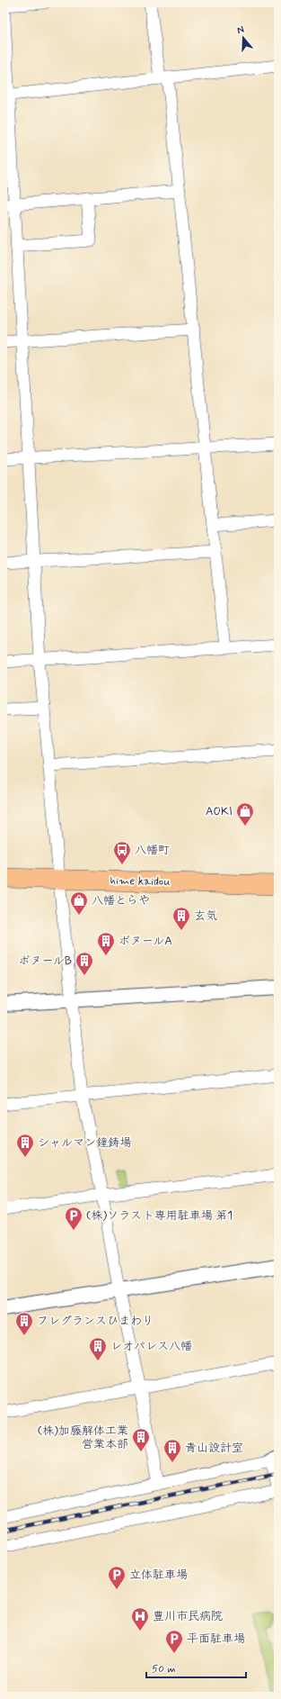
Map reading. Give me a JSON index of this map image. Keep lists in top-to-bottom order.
{
  "streets": {
    "main road": ["hime kaidou"]
  },
  "places": {
    "shop": ["AOKI", "八幡とらや"],
    "bus stop": ["八幡町"],
    "building": [
      "玄気",
      "ボヌールA",
      "ボヌールB",
      "シャルマン鐘鋳場",
      "フレグランスひまわり",
      "レオパレス八幡",
      "(株)加藤解体工業 営業本部",
      "青山設計室"
    ],
    "parking": ["(株)ソラスト専用駐車場 第1", "立体駐車場", "平面駐車場"],
    "hospital": ["豊川市民病院"]
  },
  "scale_bar": "50 m",
  "north": "top"
}
